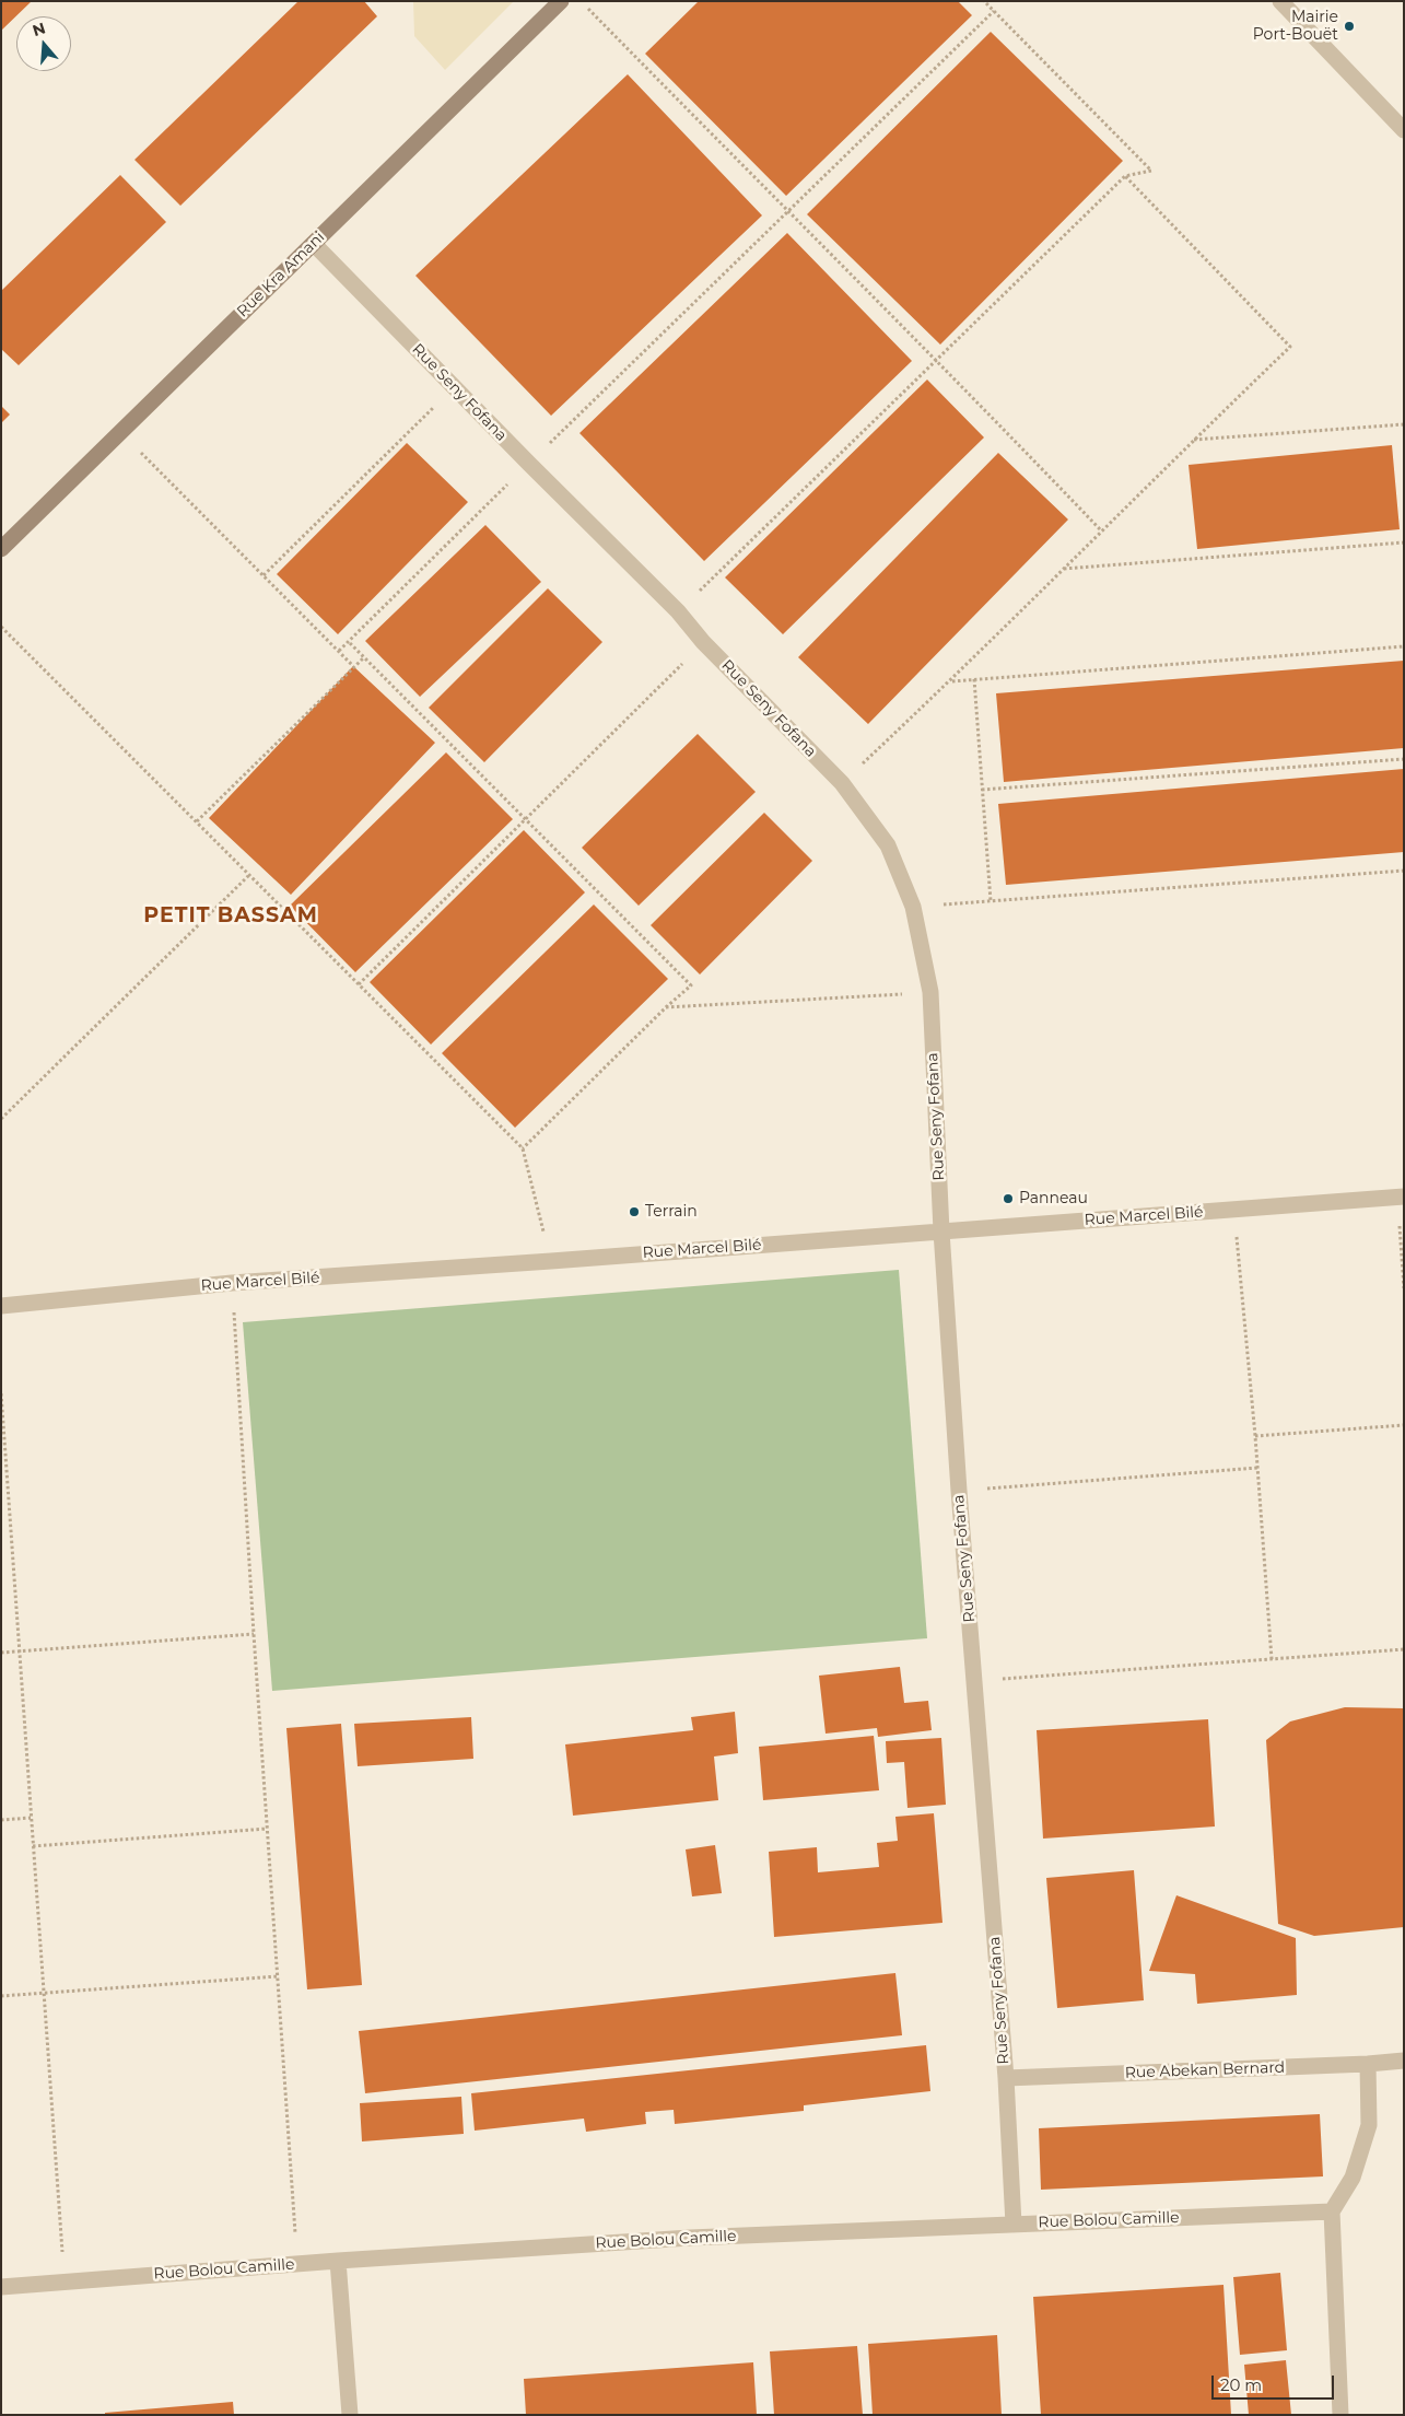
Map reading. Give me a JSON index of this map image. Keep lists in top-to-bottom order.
{
  "streets": {
    "street": [
      "Rue Kra Amani",
      "Rue Seny Fofana",
      "Rue Marcel Bilé",
      "Rue Abekan Bernard",
      "Rue Bolou Camille"
    ]
  },
  "crossings": [
    ["Rue Kra Amani", "Rue Seny Fofana"],
    ["Rue Seny Fofana", "Rue Marcel Bilé"],
    ["Rue Seny Fofana", "Rue Abekan Bernard"],
    ["Rue Seny Fofana", "Rue Bolou Camille"]
  ],
  "districts": ["PETIT BASSAM"],
  "places": ["Mairie Port-Bouët", "Panneau", "Terrain"],
  "scale_bar": "20 m",
  "north": "top"
}
